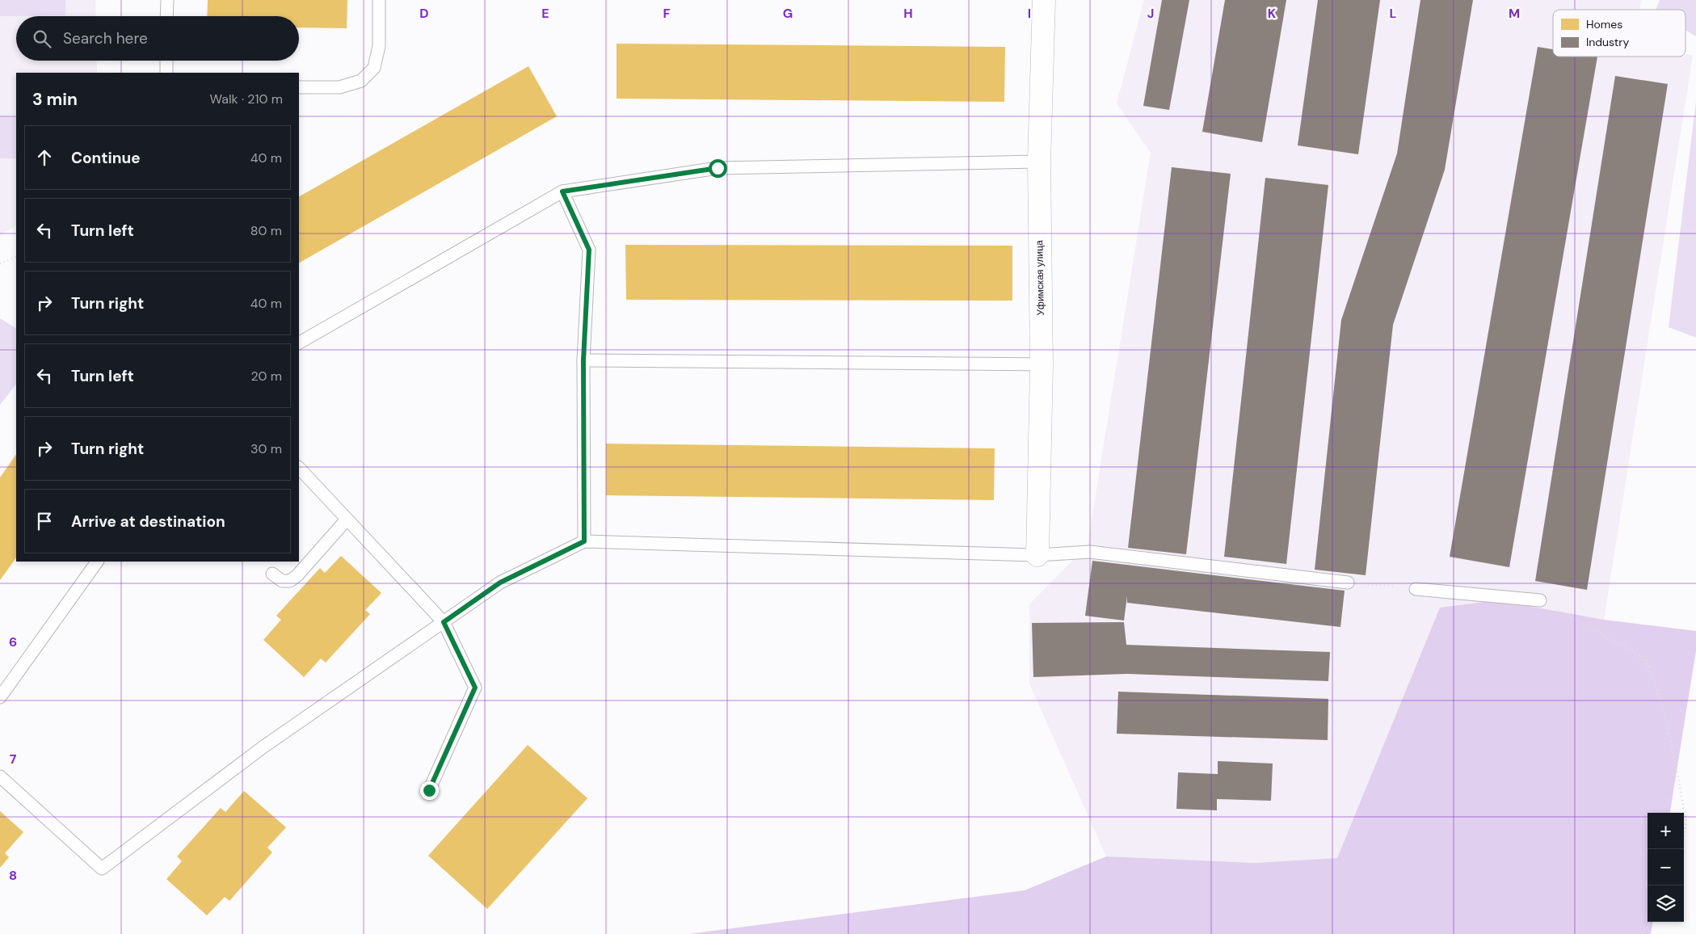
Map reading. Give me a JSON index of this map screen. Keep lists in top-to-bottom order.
{
  "streets": {
    "street": ["Уфимская улица"]
  },
  "legend": ["Homes", "Industry"],
  "page": {
    "search": "Search here",
    "heading": ["3 min", "Walk · 210 m"],
    "list": [
      ["Continue", "40 m"],
      ["Turn left", "80 m"],
      ["Turn right", "40 m"],
      ["Turn left", "20 m"],
      ["Turn right", "30 m"],
      "Arrive at destination"
    ],
    "map_buttons": ["+", "−"]
  },
  "grid": {
    "columns": [
      "D",
      "E",
      "F",
      "G",
      "H",
      "I",
      "J",
      "K",
      "L",
      "M"
    ],
    "rows": ["6", "7", "8"]
  }
}
